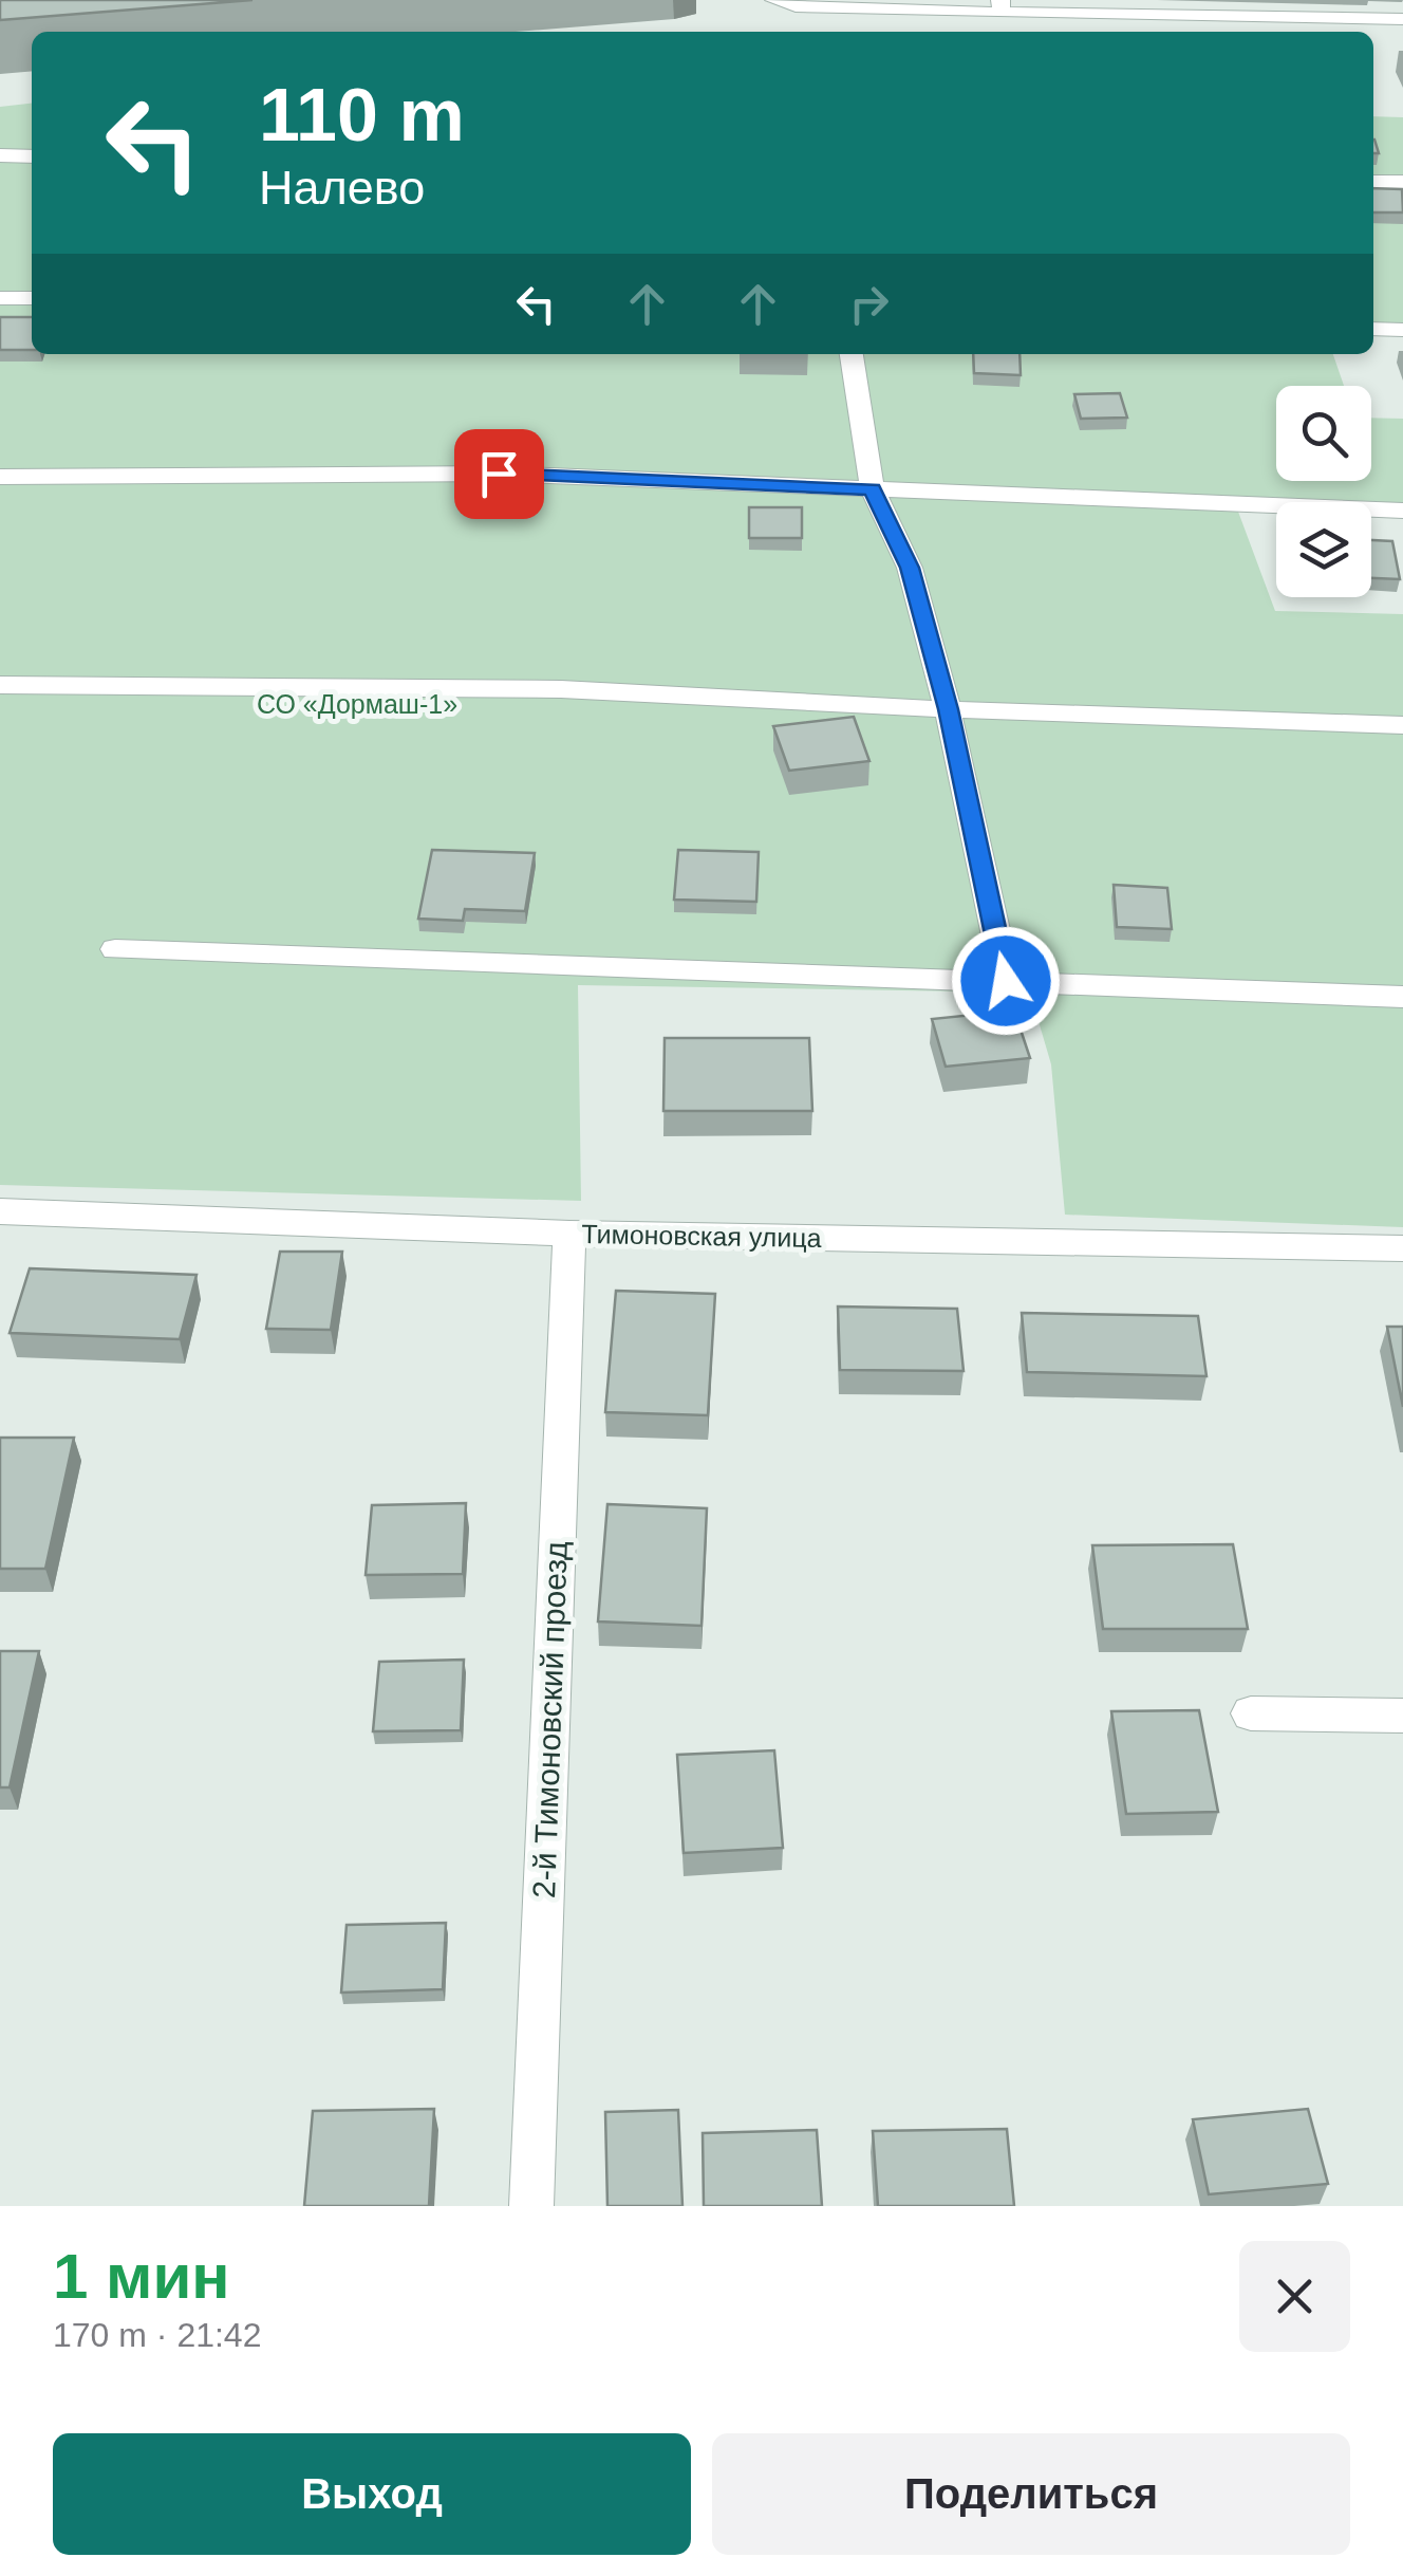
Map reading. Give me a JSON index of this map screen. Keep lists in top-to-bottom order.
{
  "streets": {
    "street": ["Тимоновская улица", "2-й Тимоновский проезд"]
  },
  "crossings": [
    ["Тимоновская улица", "2-й Тимоновский проезд"]
  ],
  "parks": ["СО «Дормаш-1»"],
  "page": {
    "turn": ["110 m", "Налево"],
    "heading": ["1 мин", "170 m · 21:42"],
    "buttons": ["Выход", "Поделиться"]
  }
}
